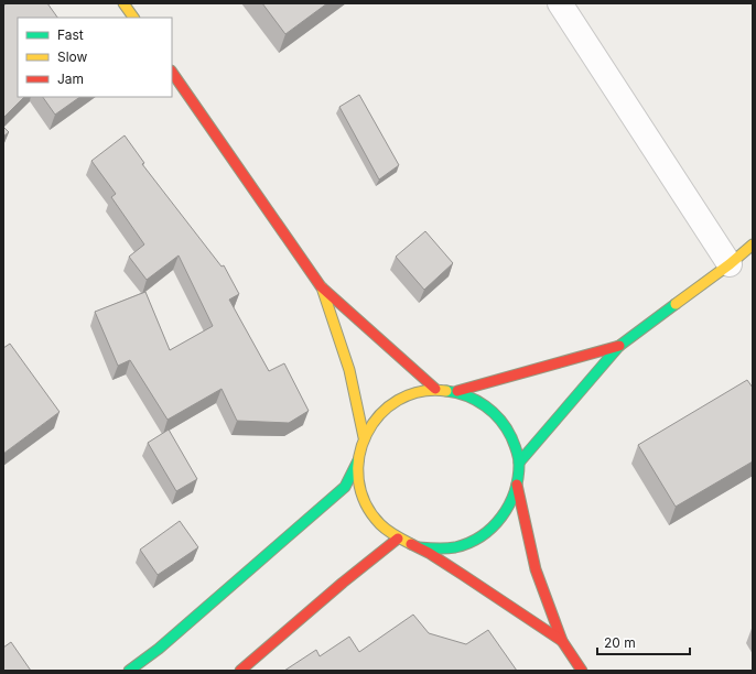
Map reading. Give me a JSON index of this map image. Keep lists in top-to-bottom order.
{
  "legend": ["Fast", "Slow", "Jam"],
  "scale_bar": "20 m"
}
